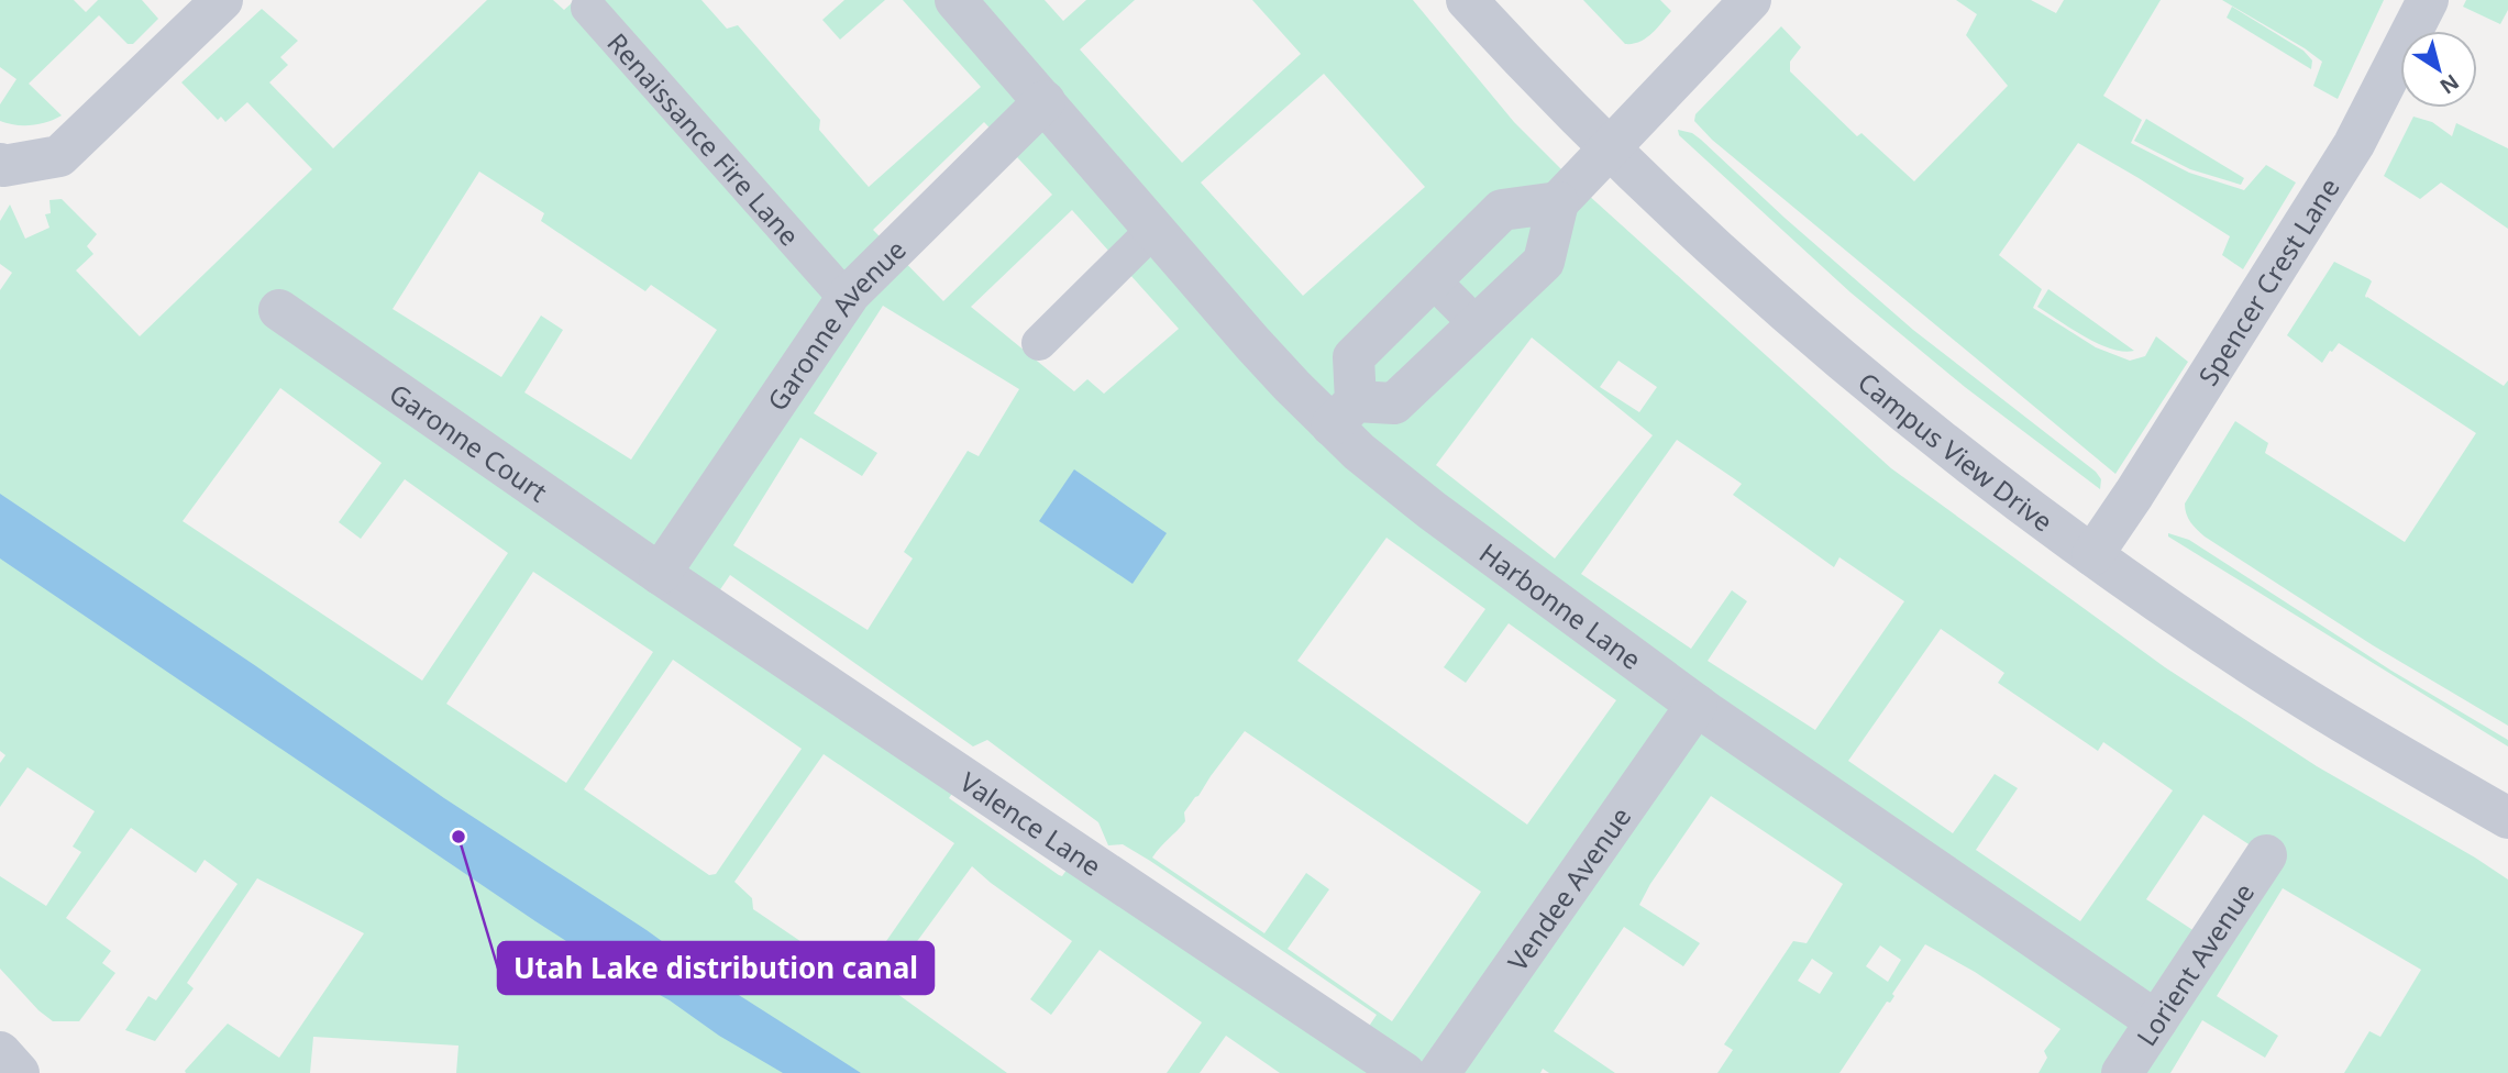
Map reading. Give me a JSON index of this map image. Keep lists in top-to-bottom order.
{
  "streets": {
    "street": [
      "Spencer Crest Lane",
      "Garonne Avenue",
      "Garonne Court",
      "Campus View Drive",
      "Harbonne Lane",
      "Valence Lane",
      "Vendee Avenue",
      "Lorient Avenue"
    ],
    "lane": ["Renaissance Fire Lane"]
  },
  "crossings": [
    ["Renaissance Fire Lane", "Garonne Avenue"],
    ["Spencer Crest Lane", "Campus View Drive"],
    ["Garonne Avenue", "Garonne Court"],
    ["Garonne Avenue", "Harbonne Lane"],
    ["Garonne Avenue", "Valence Lane"],
    ["Garonne Court", "Valence Lane"],
    ["Harbonne Lane", "Vendee Avenue"],
    ["Harbonne Lane", "Lorient Avenue"]
  ],
  "places": ["Utah Lake distribution canal"],
  "north": "bottom right"
}
